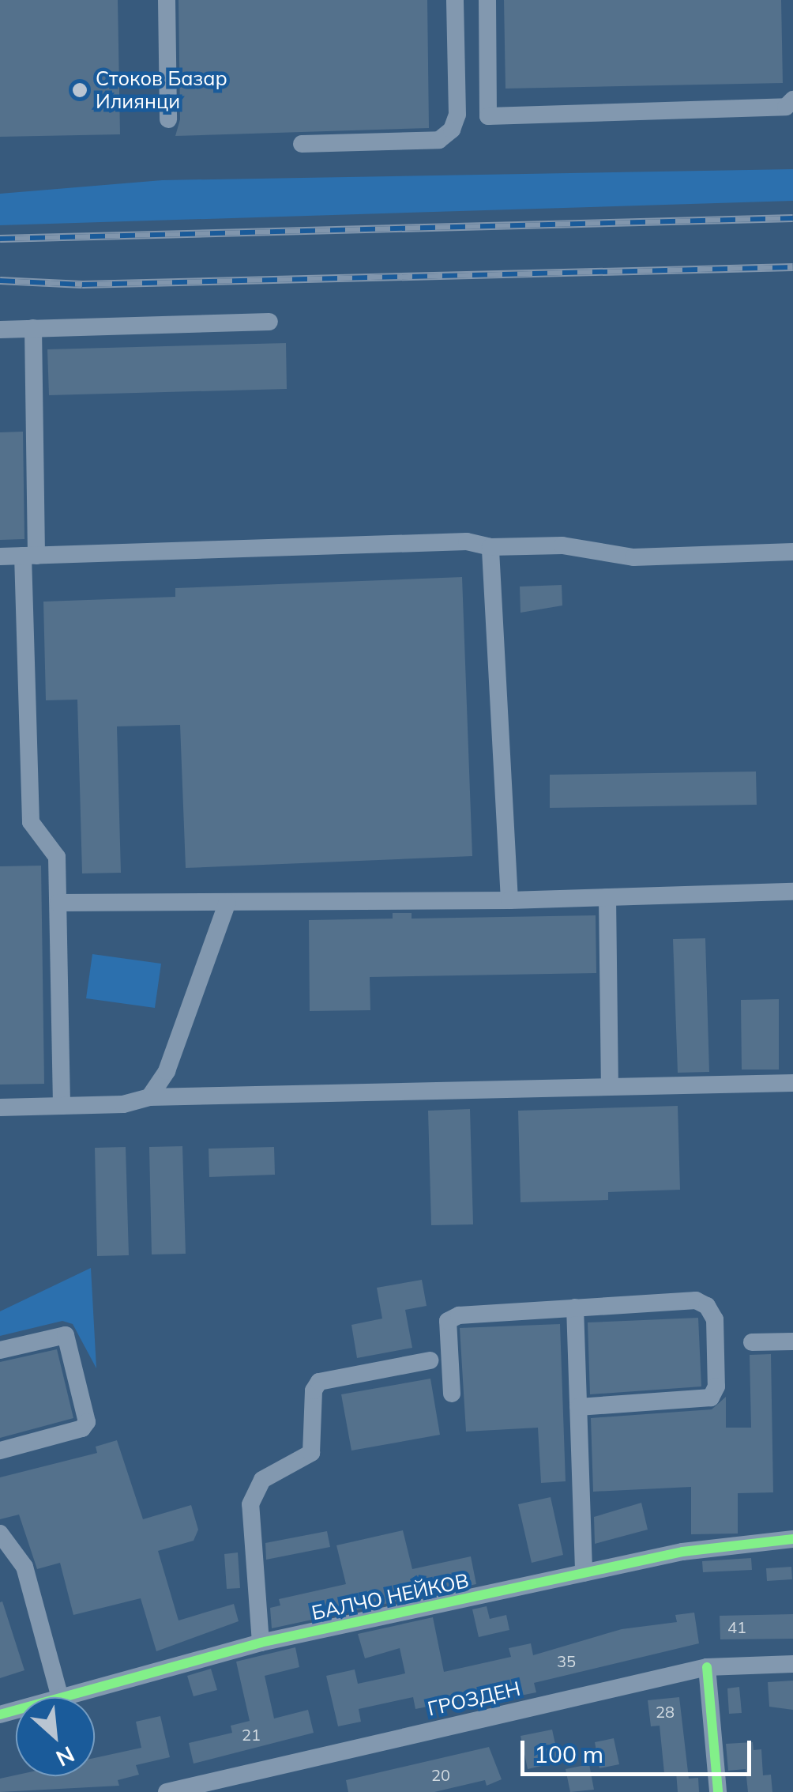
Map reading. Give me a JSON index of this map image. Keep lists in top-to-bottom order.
{
  "streets": {
    "street": ["БАЛЧО НЕЙКОВ", "ГРОЗДЕН"]
  },
  "places": ["Стоков Базар Илиянци"],
  "house_numbers": [
    "41",
    "35",
    "28",
    "21",
    "20"
  ],
  "scale_bar": "100 m",
  "north": "bottom right"
}
